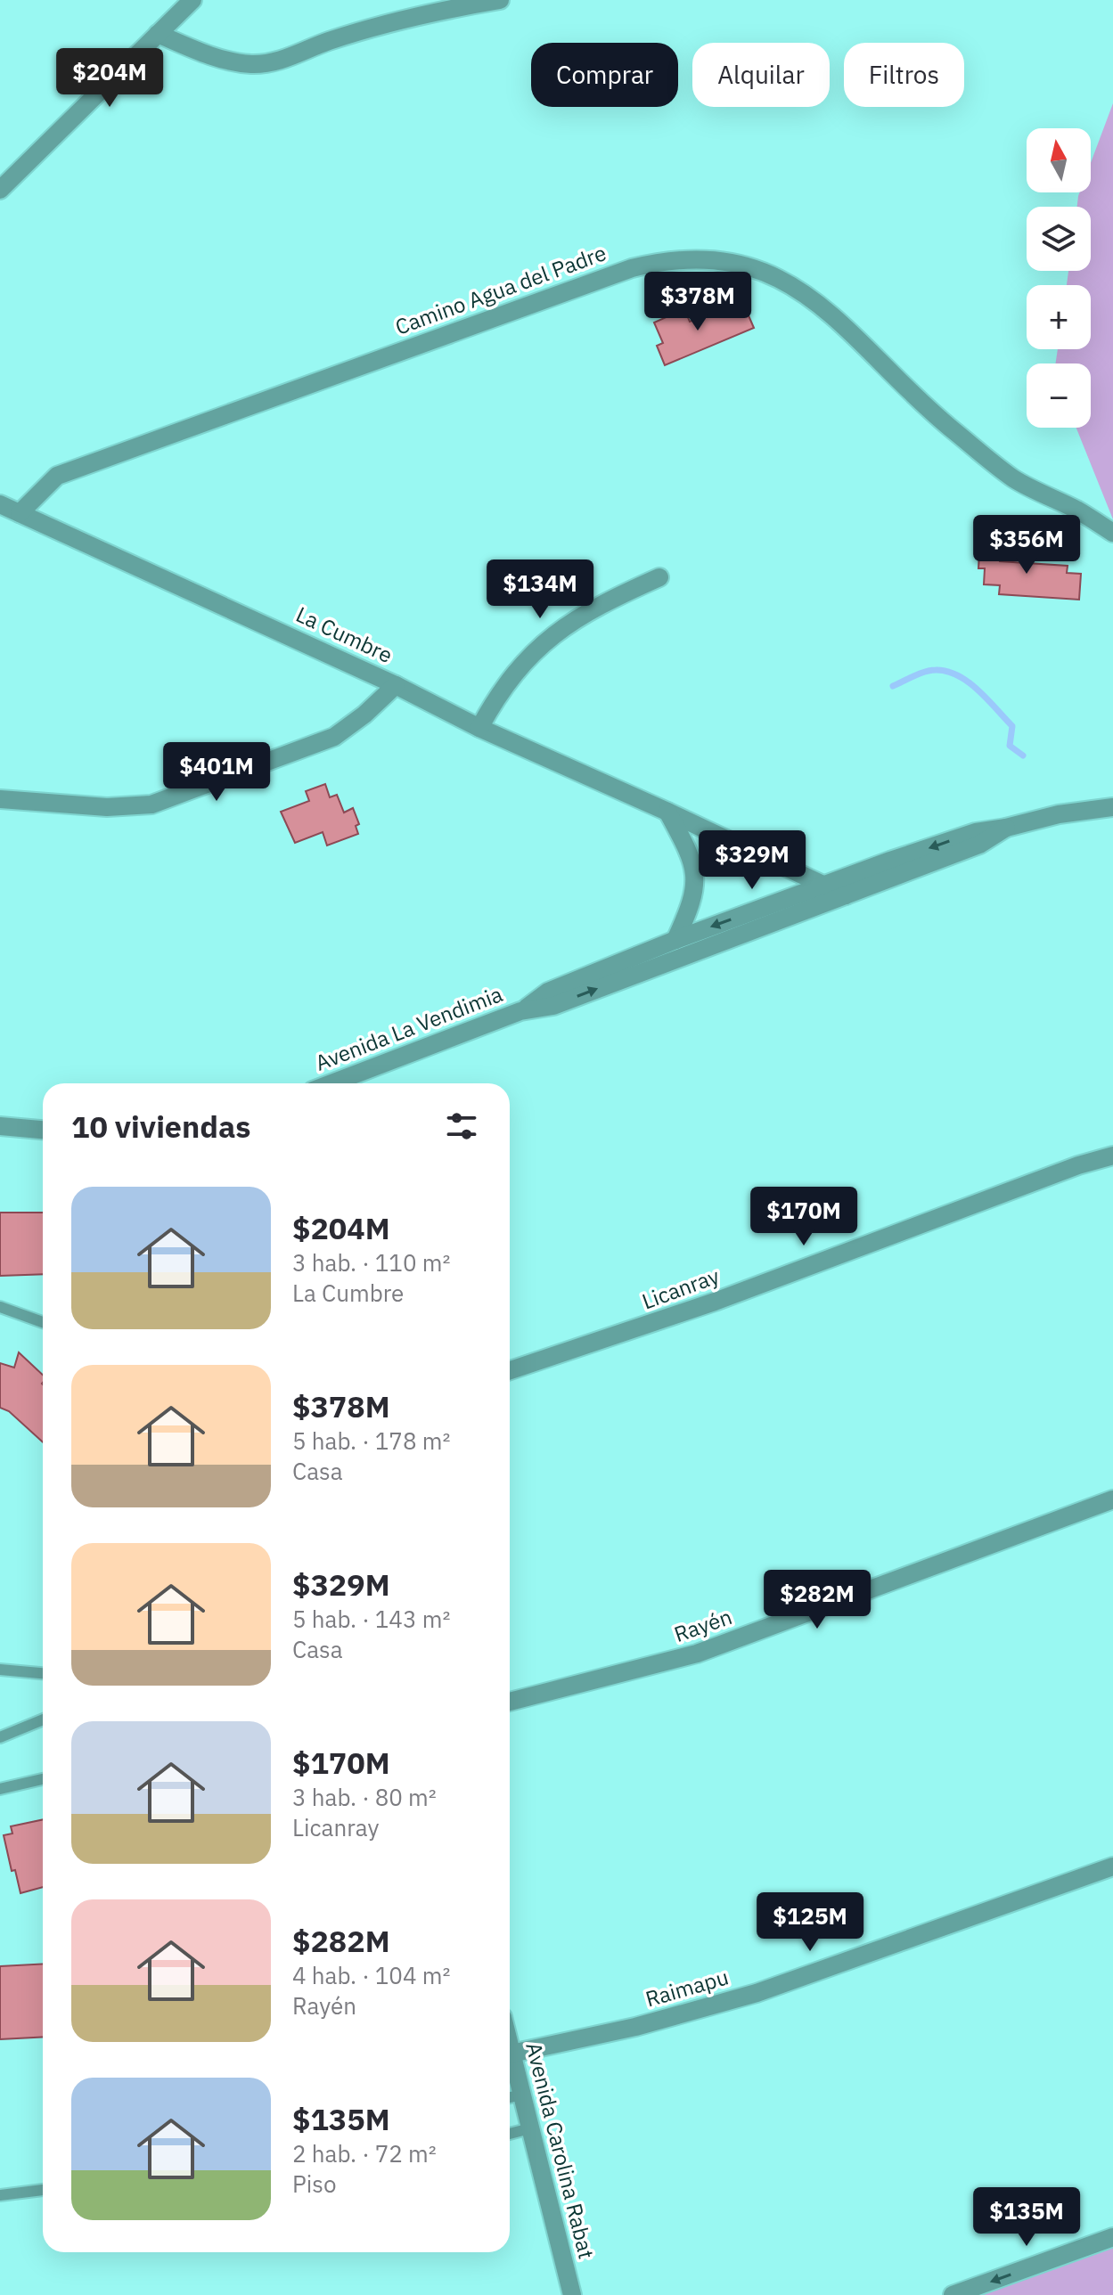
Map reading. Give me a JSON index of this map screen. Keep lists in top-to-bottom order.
{
  "streets": {
    "street": [
      "Camino Agua del Padre",
      "La Cumbre",
      "Avenida La Vendimia",
      "Licanray",
      "Rayén",
      "Raimapu",
      "Avenida Carolina Rabat"
    ]
  },
  "crossings": [
    ["Camino Agua del Padre", "La Cumbre"],
    ["La Cumbre", "Avenida La Vendimia"]
  ],
  "north": "top",
  "page": {
    "chip": ["Comprar", "Alquilar", "Filtros"],
    "price": [
      "$204M",
      "$378M",
      "$356M",
      "$134M",
      "$401M",
      "$329M",
      "$170M",
      "$282M",
      "$125M",
      "$135M"
    ],
    "map_buttons": ["+", "−"],
    "heading": "10 viviendas",
    "list": [
      {
        "name": "$204M",
        "note": "3 hab. · 110 m² · La Cumbre"
      },
      {
        "name": "$378M",
        "note": "5 hab. · 178 m² · Casa"
      },
      {
        "name": "$329M",
        "note": "5 hab. · 143 m² · Casa"
      },
      {
        "name": "$170M",
        "note": "3 hab. · 80 m² · Licanray"
      },
      {
        "name": "$282M",
        "note": "4 hab. · 104 m² · Rayén"
      },
      {
        "name": "$135M",
        "note": "2 hab. · 72 m² · Piso"
      }
    ]
  }
}
